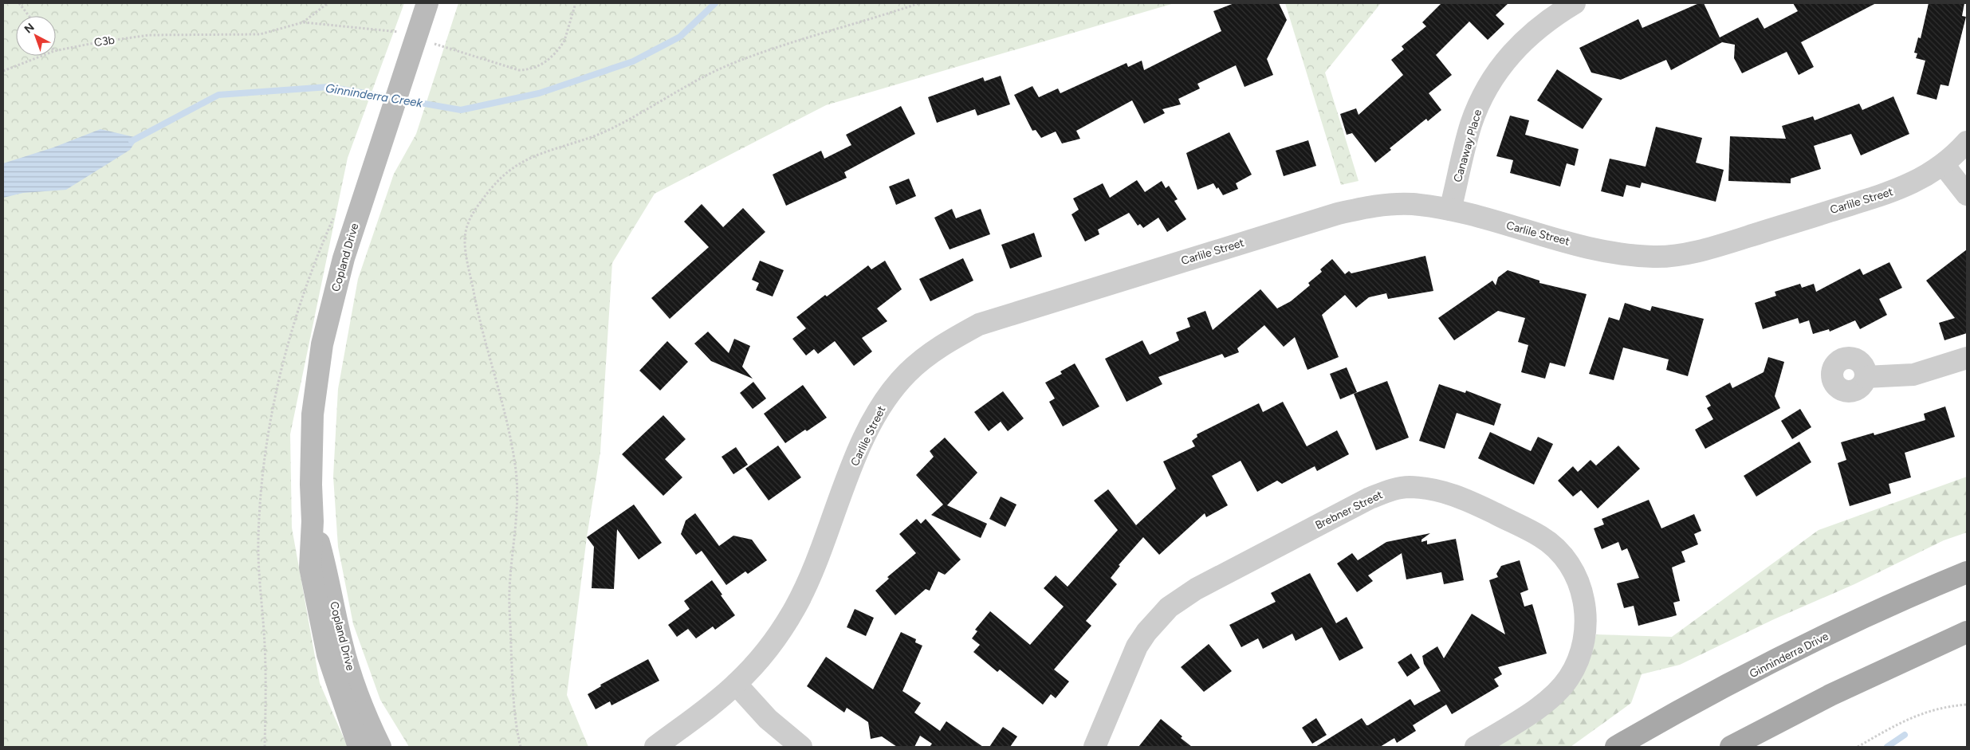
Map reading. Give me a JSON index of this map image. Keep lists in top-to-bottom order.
{
  "streets": {
    "main road": ["Copland Drive", "Ginninderra Drive"],
    "street": ["Canaway Place", "Carlile Street", "Brebner Street"],
    "path": ["C3b"]
  },
  "crossings": [
    ["Canaway Place", "Carlile Street"]
  ],
  "water": ["Ginninderra Creek"],
  "north": "top left"
}
